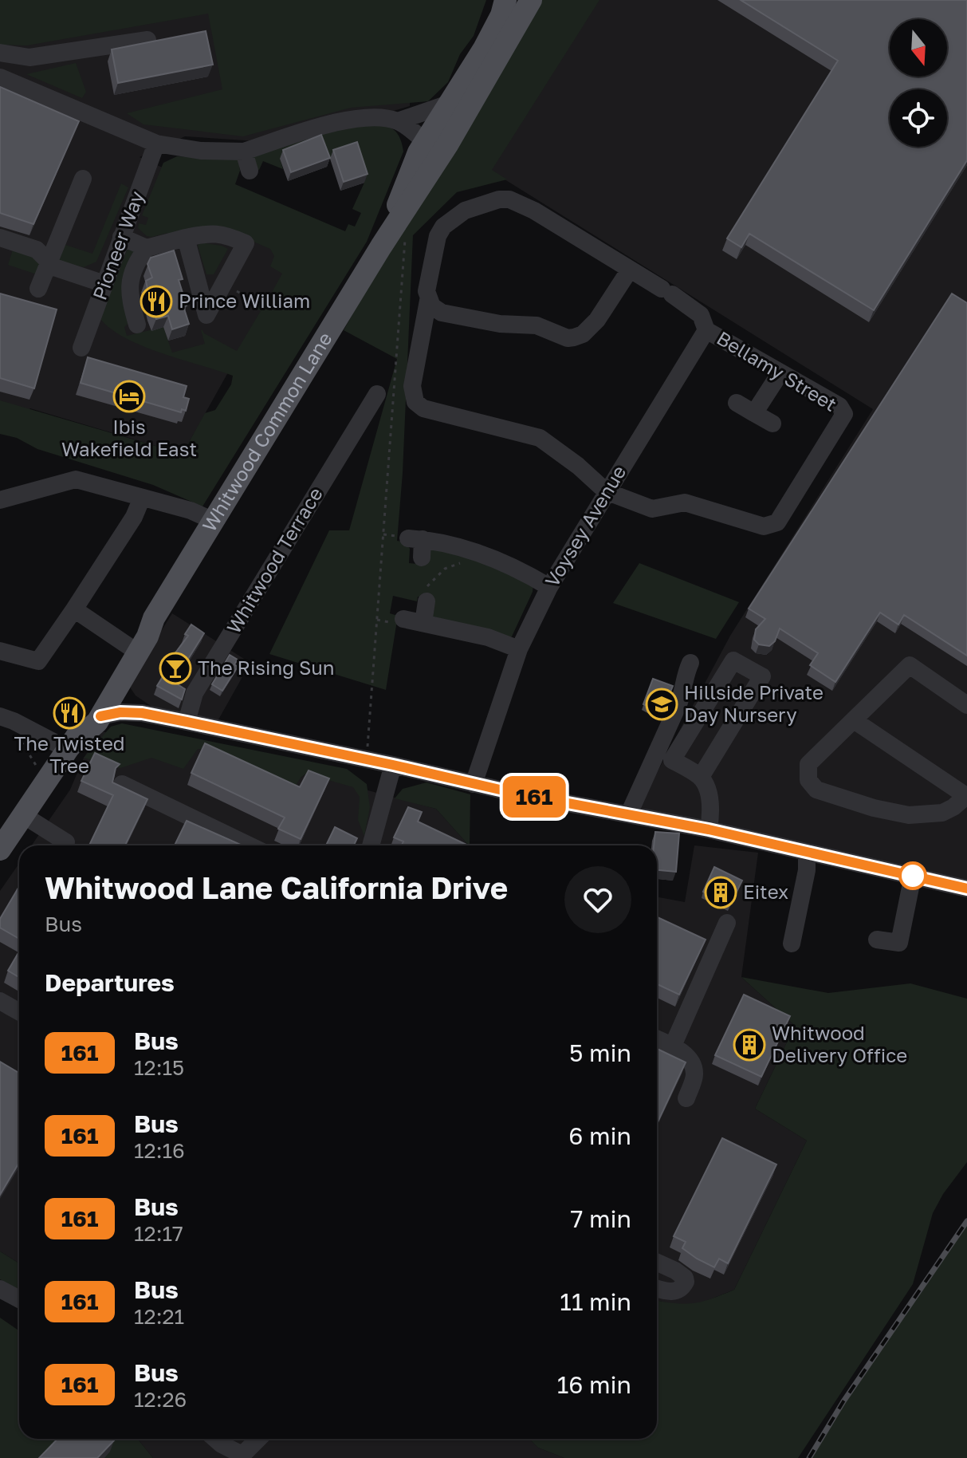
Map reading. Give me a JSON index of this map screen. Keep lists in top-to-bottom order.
{
  "streets": {
    "main road": ["Whitwood Common Lane"],
    "street": [
      "Pioneer Way",
      "Bellamy Street",
      "Voysey Avenue",
      "Whitwood Terrace"
    ]
  },
  "crossings": [
    ["Bellamy Street", "Voysey Avenue"]
  ],
  "places": {
    "restaurant": ["Prince William", "The Twisted Tree"],
    "hotel": ["Ibis Wakefield East"],
    "bar": ["The Rising Sun"],
    "school or university": ["Hillside Private Day Nursery"],
    "building": ["Eitex", "Whitwood Delivery Office"]
  },
  "lines": ["bus line 161"],
  "north": "bottom",
  "page": {
    "on_map": "161",
    "heading": [
      ["Whitwood Lane California Drive", "Bus"],
      "Departures"
    ],
    "list": [
      {
        "mark": "161",
        "name": "Bus",
        "note": "12:15",
        "value": "5 min"
      },
      {
        "mark": "161",
        "name": "Bus",
        "note": "12:16",
        "value": "6 min"
      },
      {
        "mark": "161",
        "name": "Bus",
        "note": "12:17",
        "value": "7 min"
      },
      {
        "mark": "161",
        "name": "Bus",
        "note": "12:21",
        "value": "11 min"
      },
      {
        "mark": "161",
        "name": "Bus",
        "note": "12:26",
        "value": "16 min"
      }
    ]
  }
}
